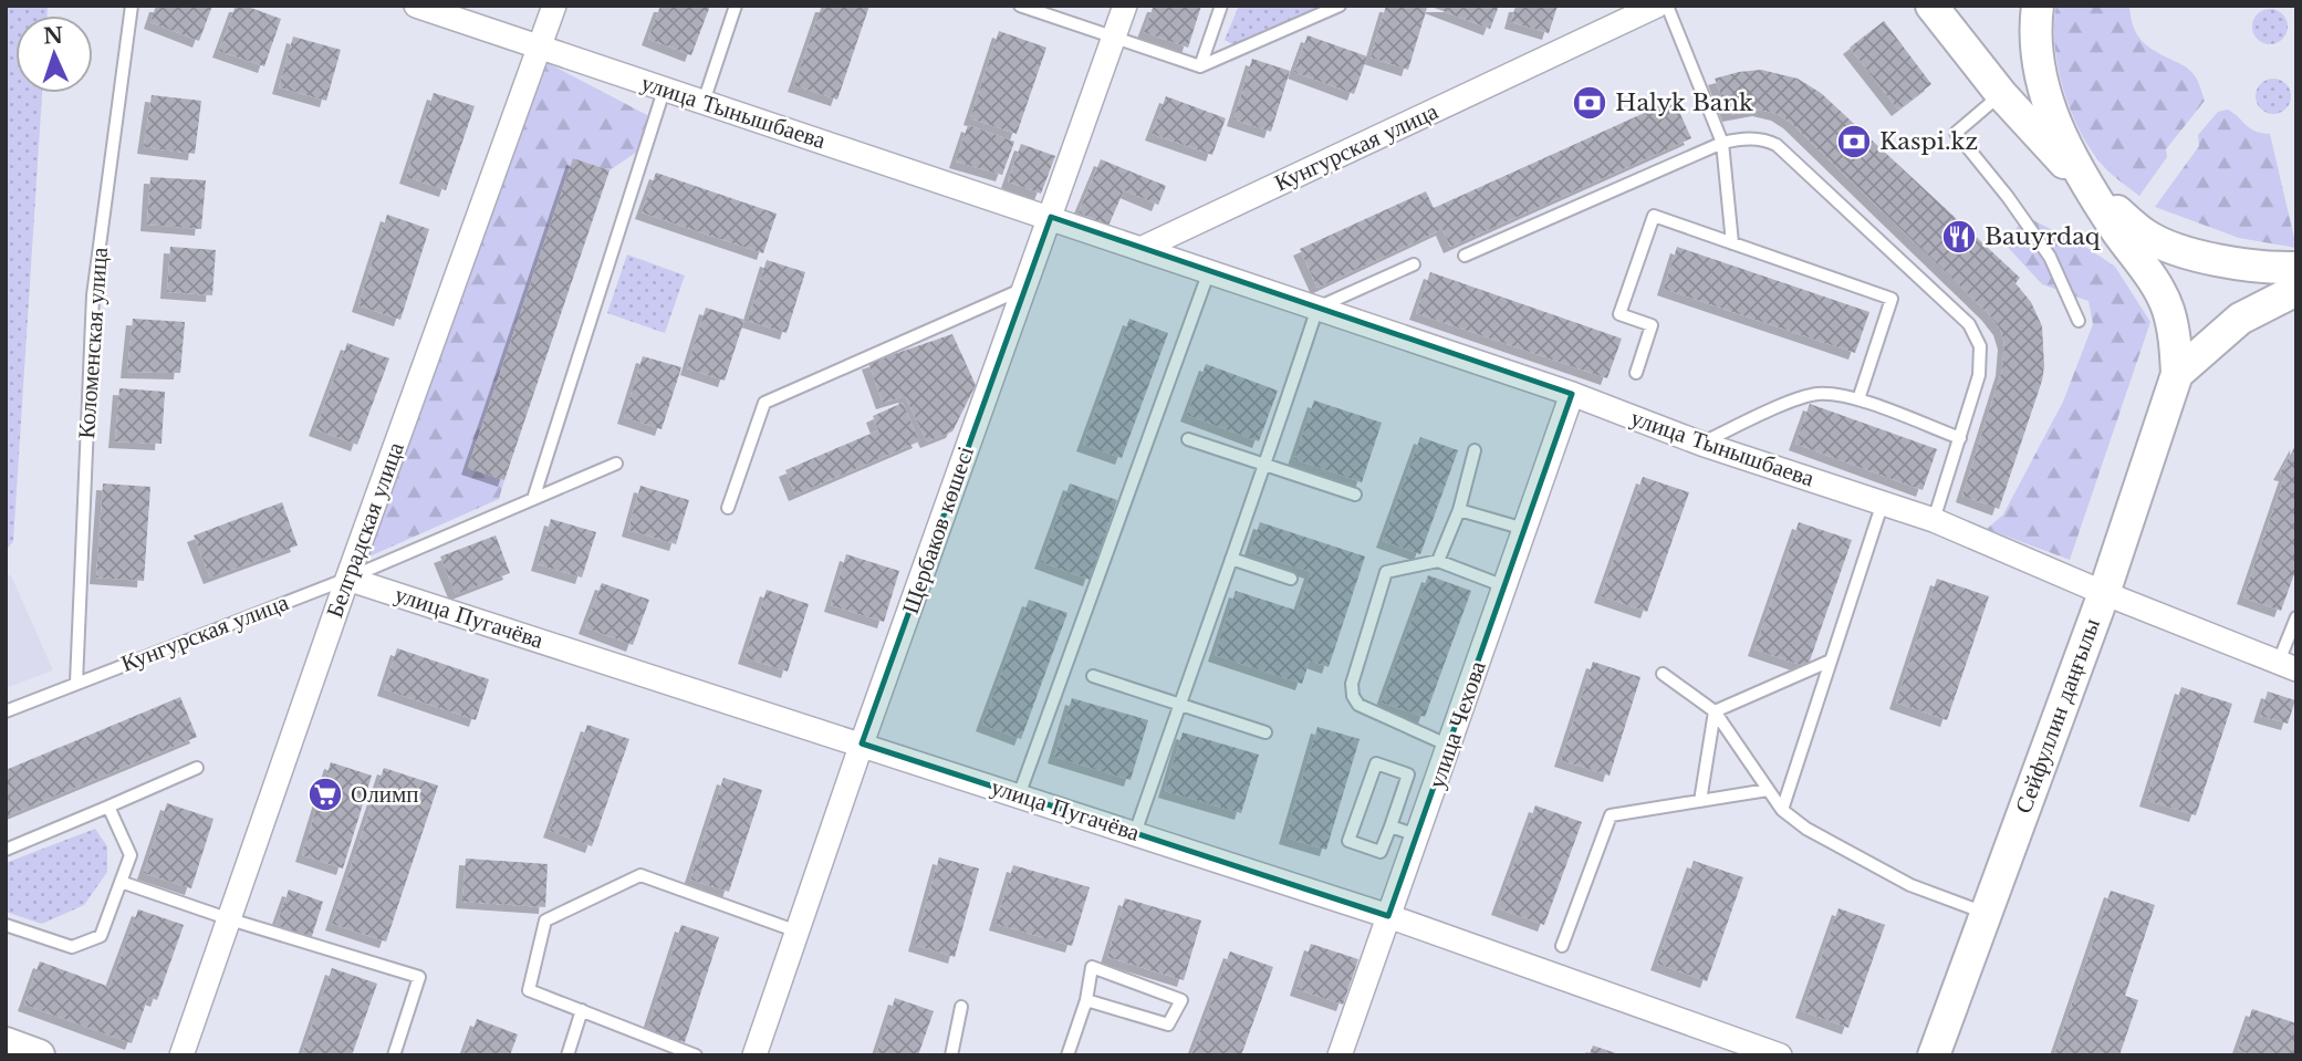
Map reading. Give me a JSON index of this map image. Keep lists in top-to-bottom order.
{
  "streets": {
    "main road": ["Сейфуллин даңғылы"],
    "street": [
      "улица Тынышбаева",
      "Кунгурская улица",
      "Белградская улица",
      "Щербаков көшесі",
      "улица Пугачёва",
      "улица Чехова"
    ],
    "lane": ["Коломенская улица"]
  },
  "crossings": [
    ["улица Тынышбаева", "Кунгурская улица"],
    ["улица Тынышбаева", "Белградская улица"],
    ["улица Тынышбаева", "Щербаков көшесі"],
    ["улица Тынышбаева", "Сейфуллин даңғылы"],
    ["улица Тынышбаева", "улица Чехова"],
    ["Кунгурская улица", "Коломенская улица"],
    ["Кунгурская улица", "Белградская улица"],
    ["Кунгурская улица", "улица Пугачёва"],
    ["Белградская улица", "улица Пугачёва"],
    ["Щербаков көшесі", "улица Пугачёва"],
    ["улица Пугачёва", "улица Чехова"]
  ],
  "places": {
    "bank": ["Halyk Bank", "Kaspi.kz"],
    "restaurant": ["Bauyrdaq"],
    "supermarket": ["Олимп"]
  },
  "north": "top"
}
